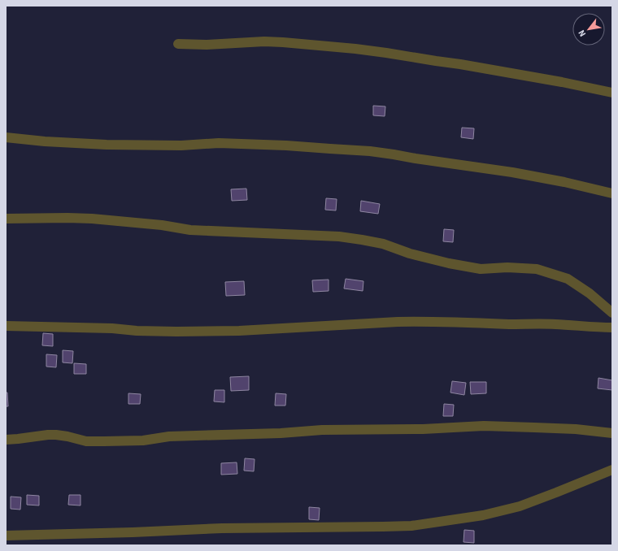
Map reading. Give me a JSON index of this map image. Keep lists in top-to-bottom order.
{
  "north": "bottom left"
}
